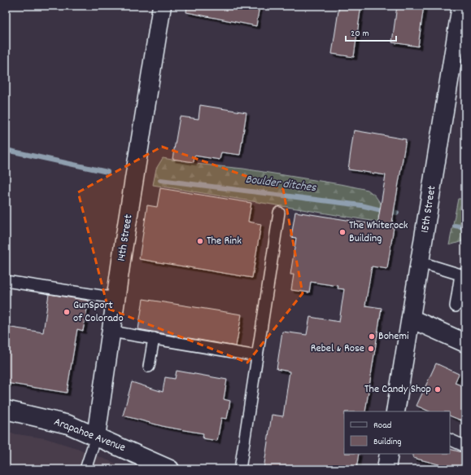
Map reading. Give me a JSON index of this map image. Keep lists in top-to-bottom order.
{
  "streets": {
    "street": ["15th Street", "14th Street", "Arapahoe Avenue"]
  },
  "crossings": [
    ["14th Street", "Arapahoe Avenue"]
  ],
  "water": ["Boulder ditches"],
  "places": [
    "The Whiterock Building",
    "The Rink",
    "GunSport of Colorado",
    "Bohemi",
    "Rebel & Rose",
    "The Candy Shop"
  ],
  "legend": ["Road", "Building"],
  "scale_bar": "20 m"
}
